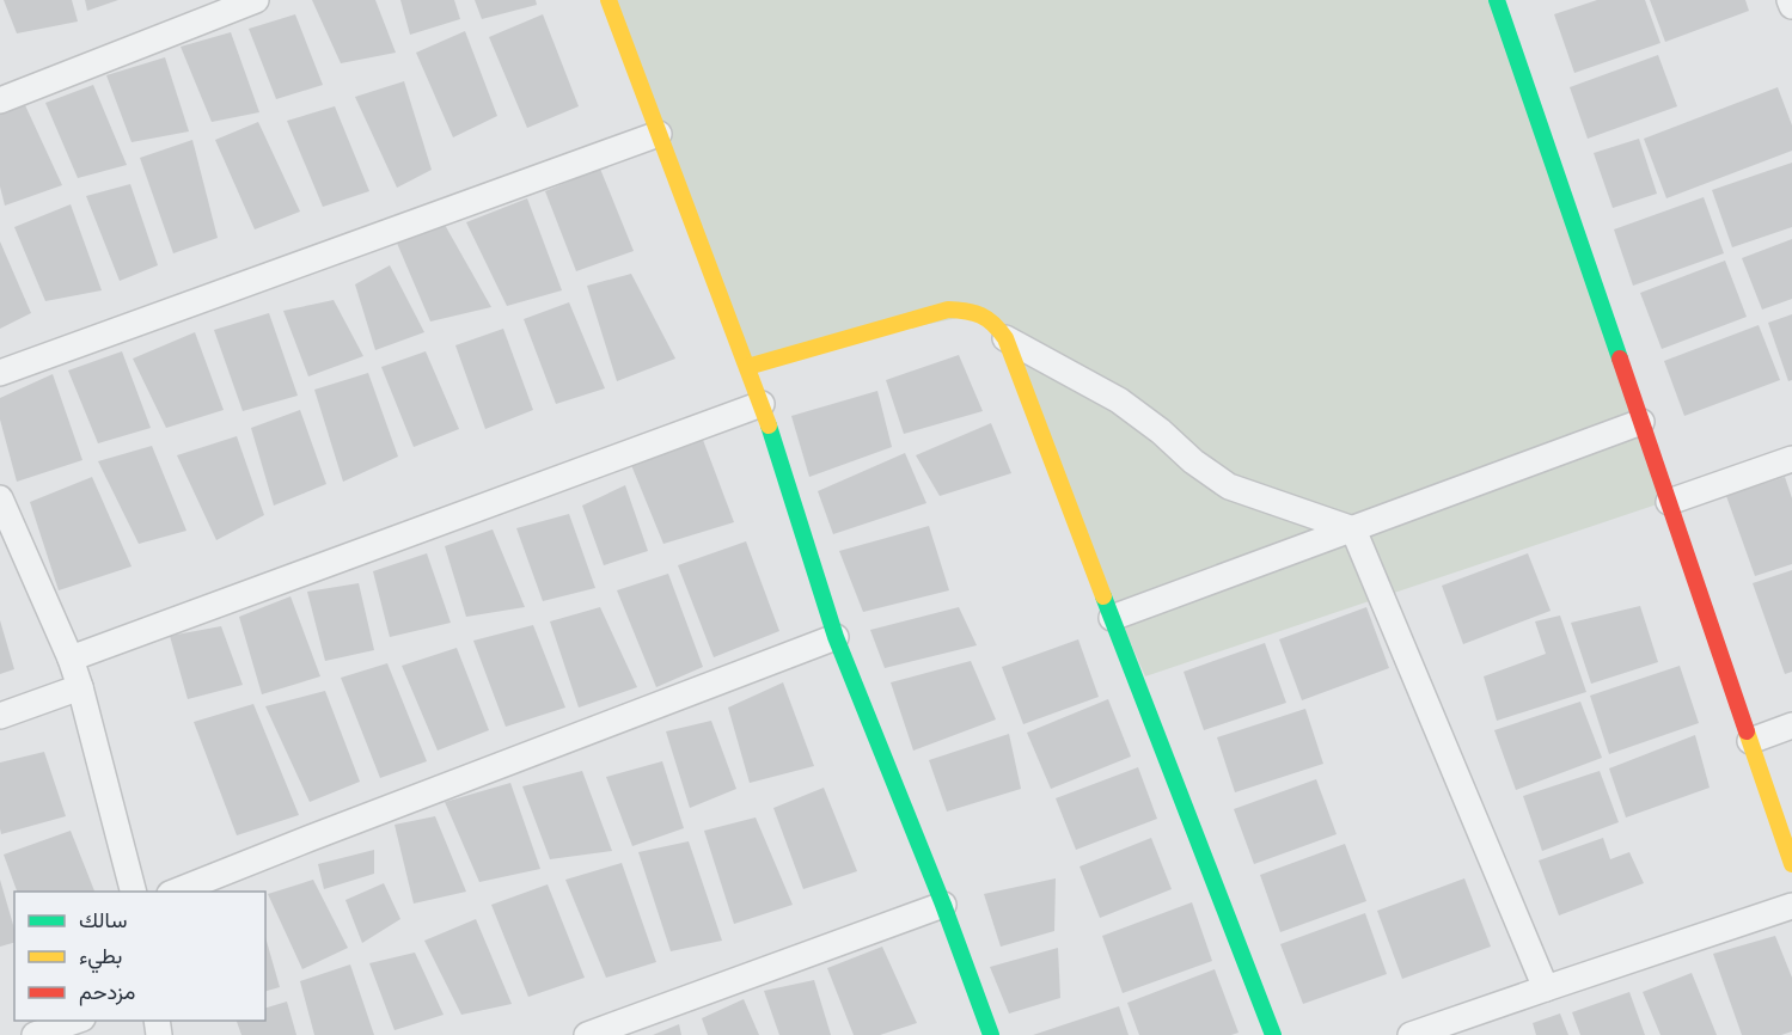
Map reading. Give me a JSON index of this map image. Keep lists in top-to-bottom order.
{
  "legend": ["سالك", "بطيء", "مزدحم"]
}
